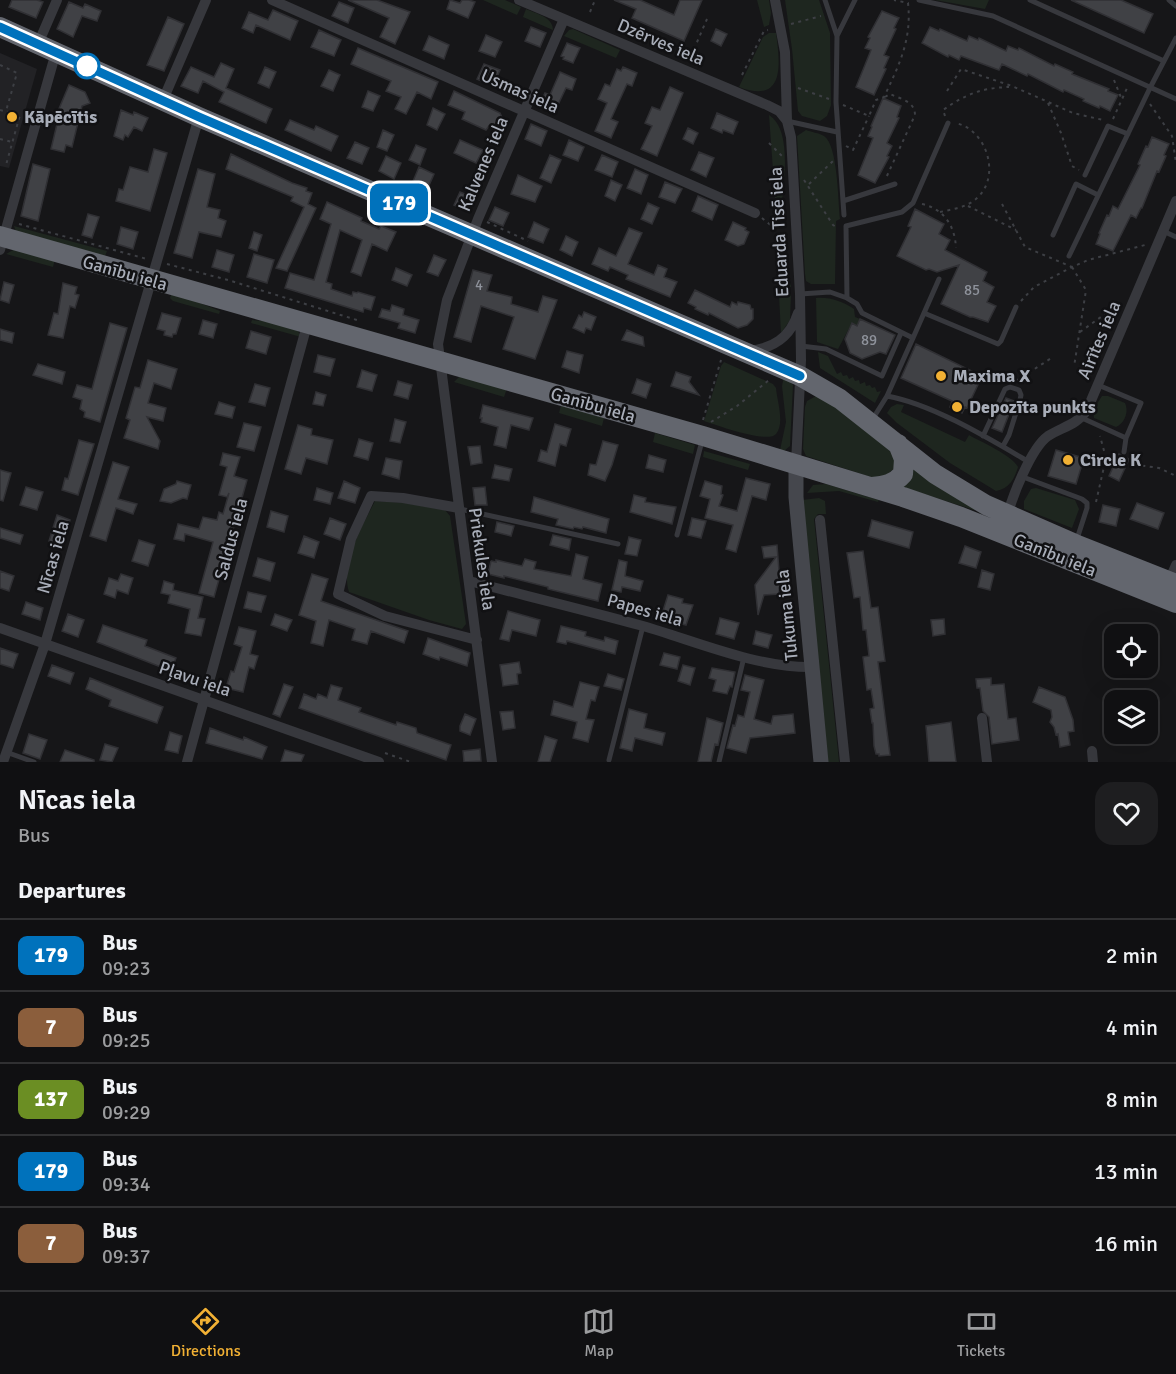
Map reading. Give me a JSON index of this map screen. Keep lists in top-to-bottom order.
{
  "streets": {
    "highway": ["Ganību iela"],
    "street": [
      "Dzērves iela",
      "Usmas iela",
      "Kalvenes iela",
      "Eduarda Tisē iela",
      "Airītes iela",
      "Saldus iela",
      "Nīcas iela",
      "Priekules iela",
      "Papes iela",
      "Tukuma iela",
      "Pļavu iela"
    ]
  },
  "crossings": [
    ["Dzērves iela", "Kalvenes iela"],
    ["Dzērves iela", "Eduarda Tisē iela"],
    ["Usmas iela", "Kalvenes iela"],
    ["Kalvenes iela", "Ganību iela"],
    ["Kalvenes iela", "Priekules iela"],
    ["Eduarda Tisē iela", "Ganību iela"],
    ["Eduarda Tisē iela", "Tukuma iela"],
    ["Ganību iela", "Saldus iela"],
    ["Ganību iela", "Nīcas iela"],
    ["Ganību iela", "Priekules iela"],
    ["Ganību iela", "Tukuma iela"],
    ["Saldus iela", "Pļavu iela"],
    ["Nīcas iela", "Pļavu iela"],
    ["Priekules iela", "Papes iela"],
    ["Papes iela", "Tukuma iela"]
  ],
  "places": [
    "Kāpēcītis",
    "Maxima X",
    "Depozīta punkts",
    "Circle K"
  ],
  "lines": ["bus line 179"],
  "house_numbers": ["4", "85", "89"],
  "page": {
    "on_map": "179",
    "heading": [
      ["Nīcas iela", "Bus"],
      "Departures"
    ],
    "list": [
      {
        "mark": "179",
        "name": "Bus",
        "note": "09:23",
        "value": "2 min"
      },
      {
        "mark": "7",
        "name": "Bus",
        "note": "09:25",
        "value": "4 min"
      },
      {
        "mark": "137",
        "name": "Bus",
        "note": "09:29",
        "value": "8 min"
      },
      {
        "mark": "179",
        "name": "Bus",
        "note": "09:34",
        "value": "13 min"
      },
      {
        "mark": "7",
        "name": "Bus",
        "note": "09:37",
        "value": "16 min"
      }
    ],
    "tabs": ["Directions", "Map", "Tickets"]
  }
}
